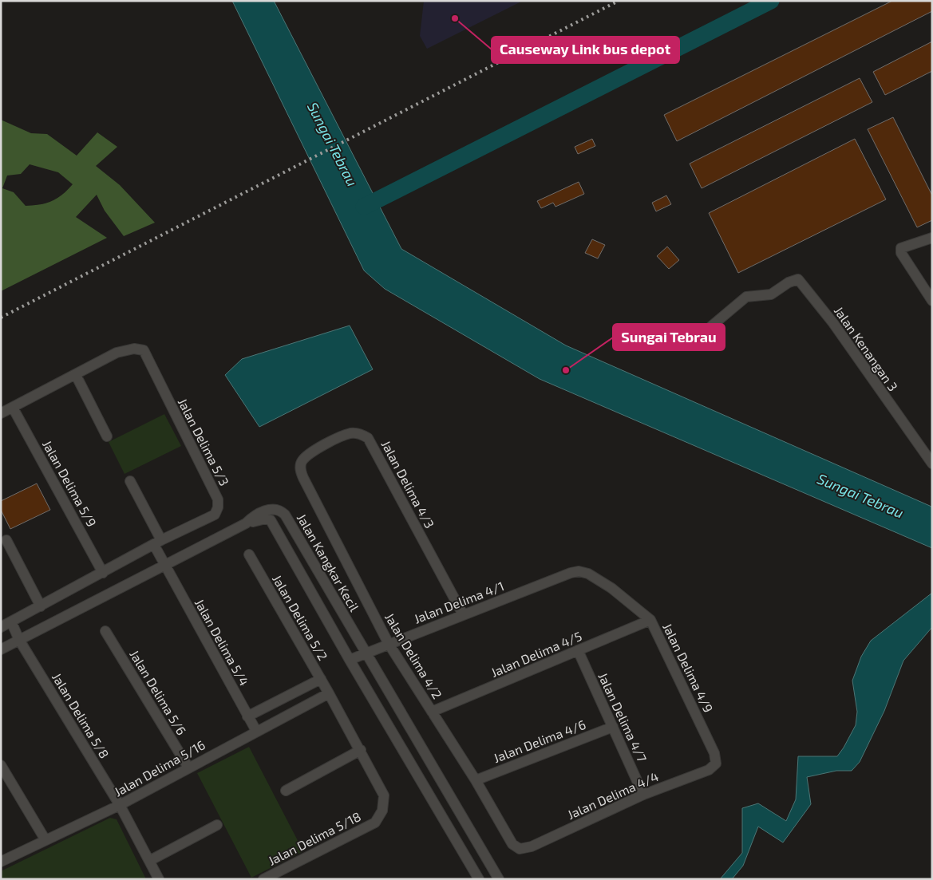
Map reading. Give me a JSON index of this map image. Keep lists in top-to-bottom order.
{
  "streets": {
    "street": [
      "Jalan Kenangan 3",
      "Jalan Delima 5/3",
      "Jalan Delima 5/9",
      "Jalan Delima 4/3",
      "Jalan Kangkar Kecil",
      "Jalan Delima 4/1",
      "Jalan Delima 5/2",
      "Jalan Delima 5/4",
      "Jalan Delima 4/5",
      "Jalan Delima 4/2",
      "Jalan Delima 4/9",
      "Jalan Delima 5/6",
      "Jalan Delima 5/8",
      "Jalan Delima 4/7",
      "Jalan Delima 4/6",
      "Jalan Delima 5/16",
      "Jalan Delima 4/4",
      "Jalan Delima 5/18"
    ]
  },
  "crossings": [
    ["Jalan Delima 5/3", "Jalan Delima 5/9"],
    ["Jalan Delima 5/3", "Jalan Delima 5/4"],
    ["Jalan Delima 5/3", "Jalan Delima 5/8"],
    ["Jalan Delima 4/3", "Jalan Delima 4/1"],
    ["Jalan Delima 4/3", "Jalan Delima 4/2"],
    ["Jalan Kangkar Kecil", "Jalan Delima 4/1"],
    ["Jalan Delima 4/1", "Jalan Delima 4/2"],
    ["Jalan Delima 4/1", "Jalan Delima 4/9"],
    ["Jalan Delima 5/2", "Jalan Delima 5/16"],
    ["Jalan Delima 5/2", "Jalan Delima 5/18"],
    ["Jalan Delima 5/4", "Jalan Delima 5/16"],
    ["Jalan Delima 4/5", "Jalan Delima 4/2"],
    ["Jalan Delima 4/5", "Jalan Delima 4/9"],
    ["Jalan Delima 4/5", "Jalan Delima 4/7"],
    ["Jalan Delima 4/2", "Jalan Delima 4/6"],
    ["Jalan Delima 4/2", "Jalan Delima 4/4"],
    ["Jalan Delima 4/9", "Jalan Delima 4/4"],
    ["Jalan Delima 5/6", "Jalan Delima 5/16"],
    ["Jalan Delima 5/8", "Jalan Delima 5/16"],
    ["Jalan Delima 4/7", "Jalan Delima 4/6"],
    ["Jalan Delima 4/7", "Jalan Delima 4/4"],
    ["Jalan Delima 5/16", "Jalan Delima 5/18"]
  ],
  "water": ["Sungai Tebrau"],
  "places": ["Causeway Link bus depot", "Sungai Tebrau"]
}
